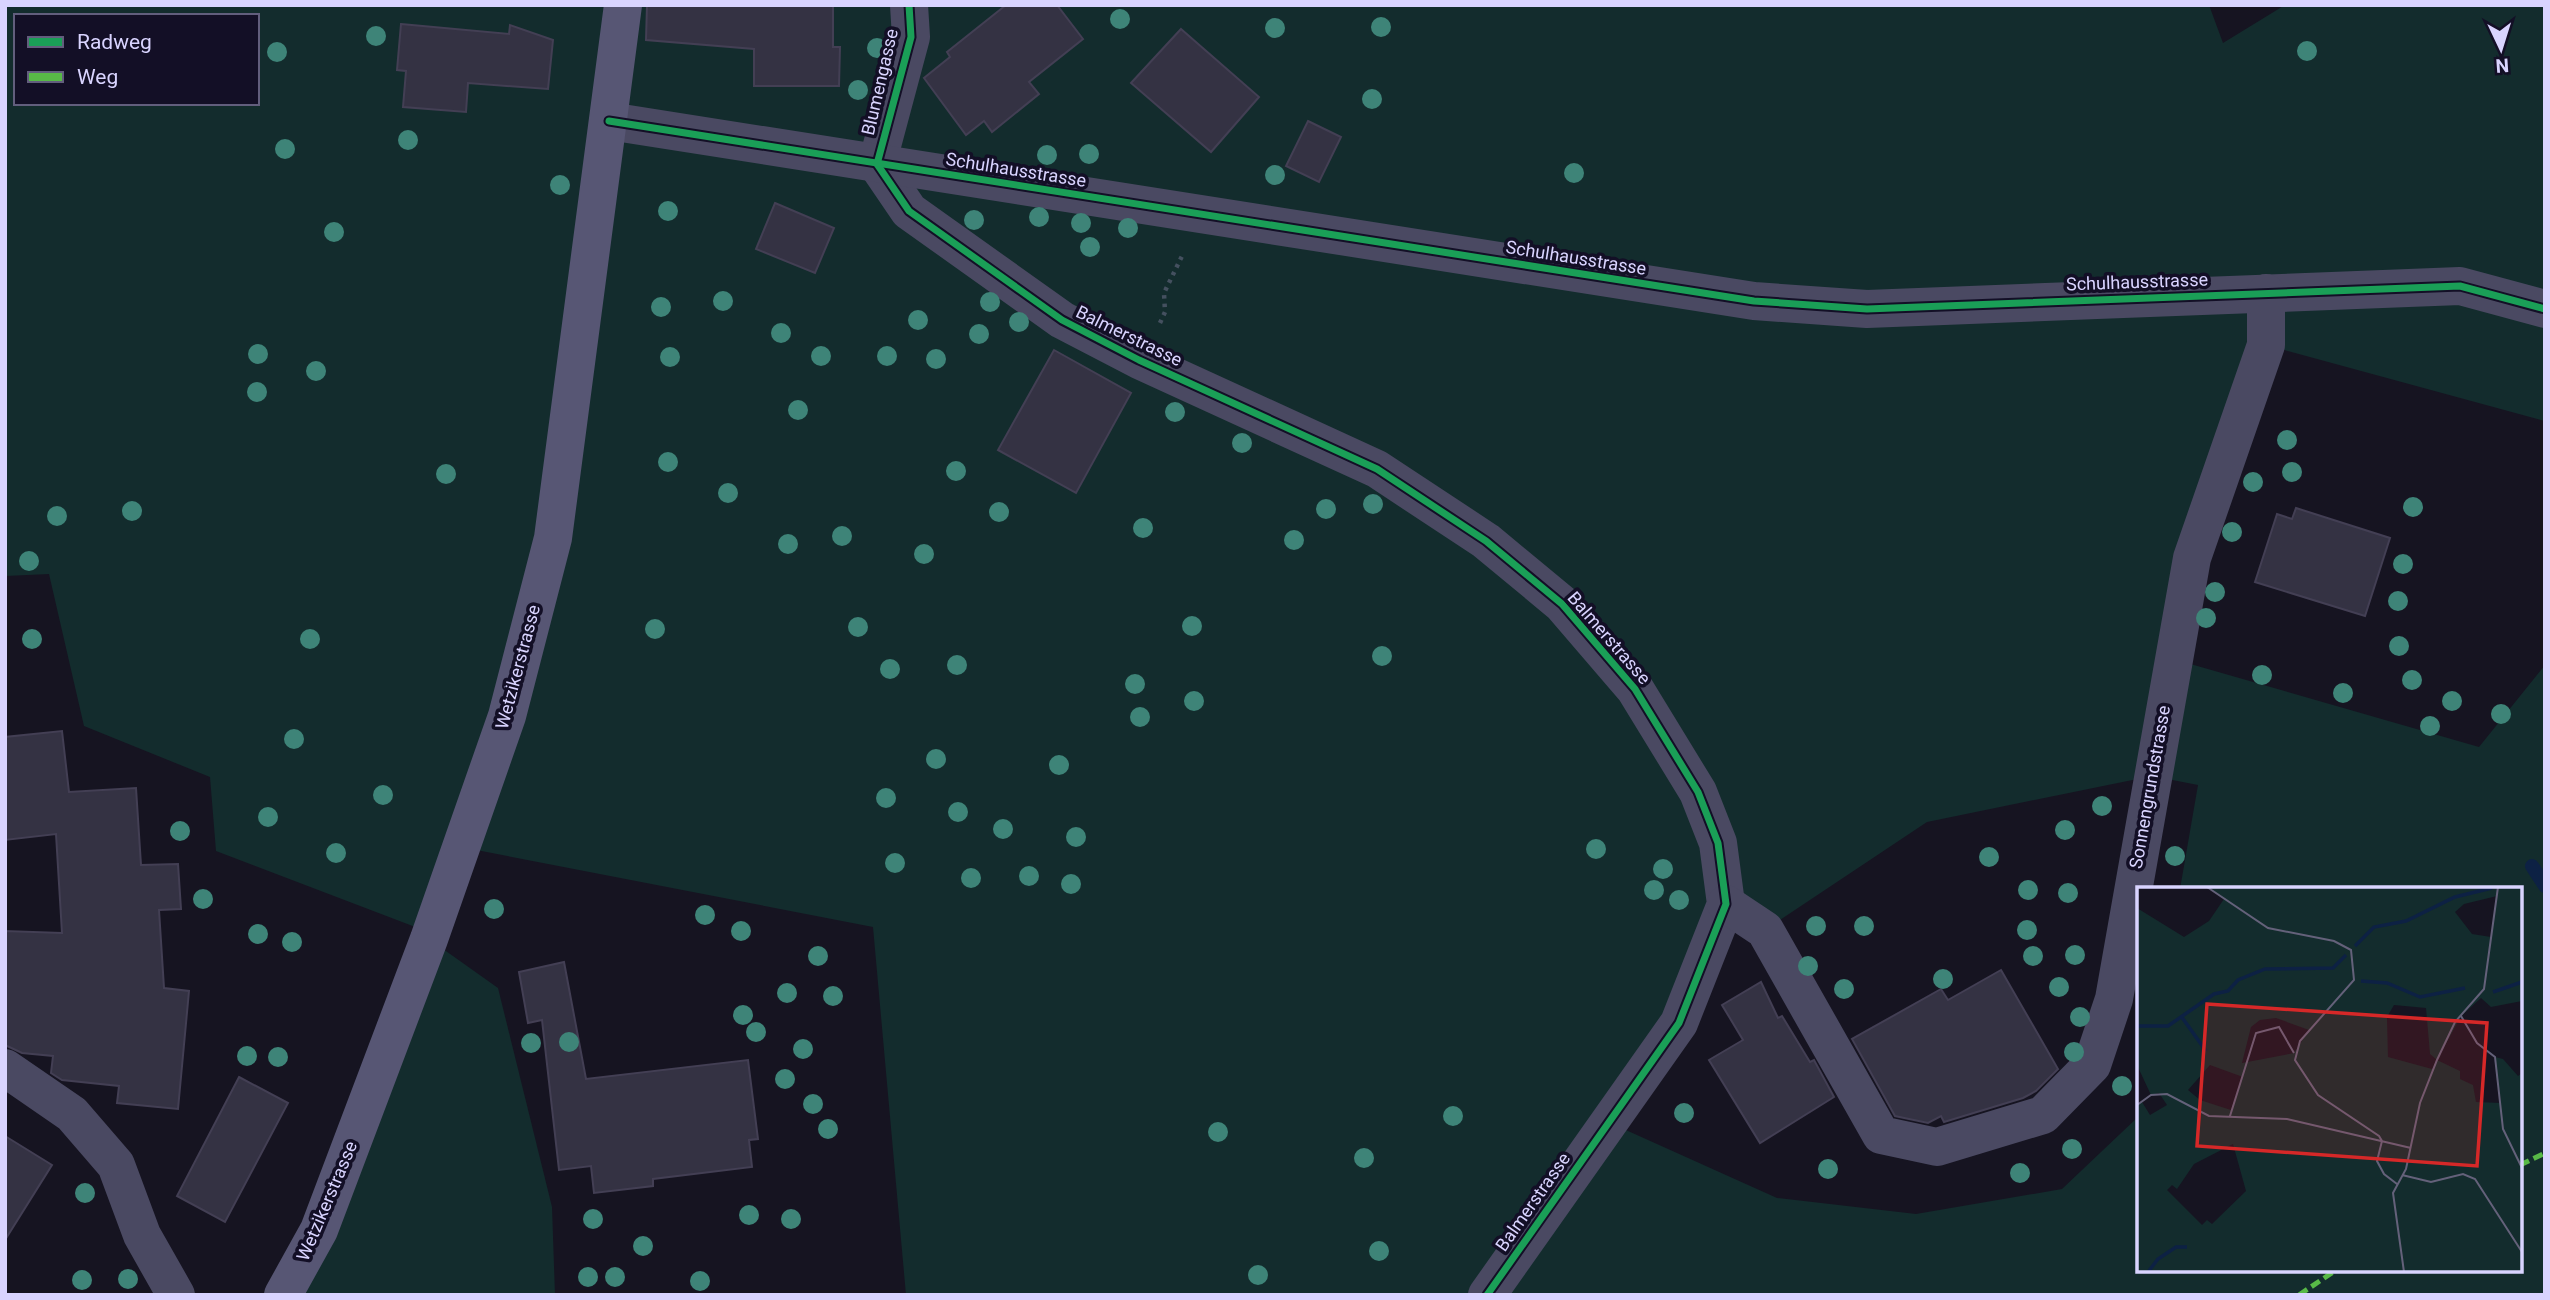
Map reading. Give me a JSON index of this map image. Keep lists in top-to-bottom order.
{
  "streets": {
    "street": [
      "Blumengasse",
      "Schulhausstrasse",
      "Balmerstrasse",
      "Wetzikerstrasse",
      "Sonnengrundstrasse"
    ]
  },
  "crossings": [
    ["Blumengasse", "Schulhausstrasse"],
    ["Blumengasse", "Balmerstrasse"],
    ["Schulhausstrasse", "Balmerstrasse"],
    ["Schulhausstrasse", "Wetzikerstrasse"],
    ["Schulhausstrasse", "Sonnengrundstrasse"],
    ["Balmerstrasse", "Sonnengrundstrasse"]
  ],
  "legend": ["Radweg", "Weg"],
  "north": "bottom"
}
